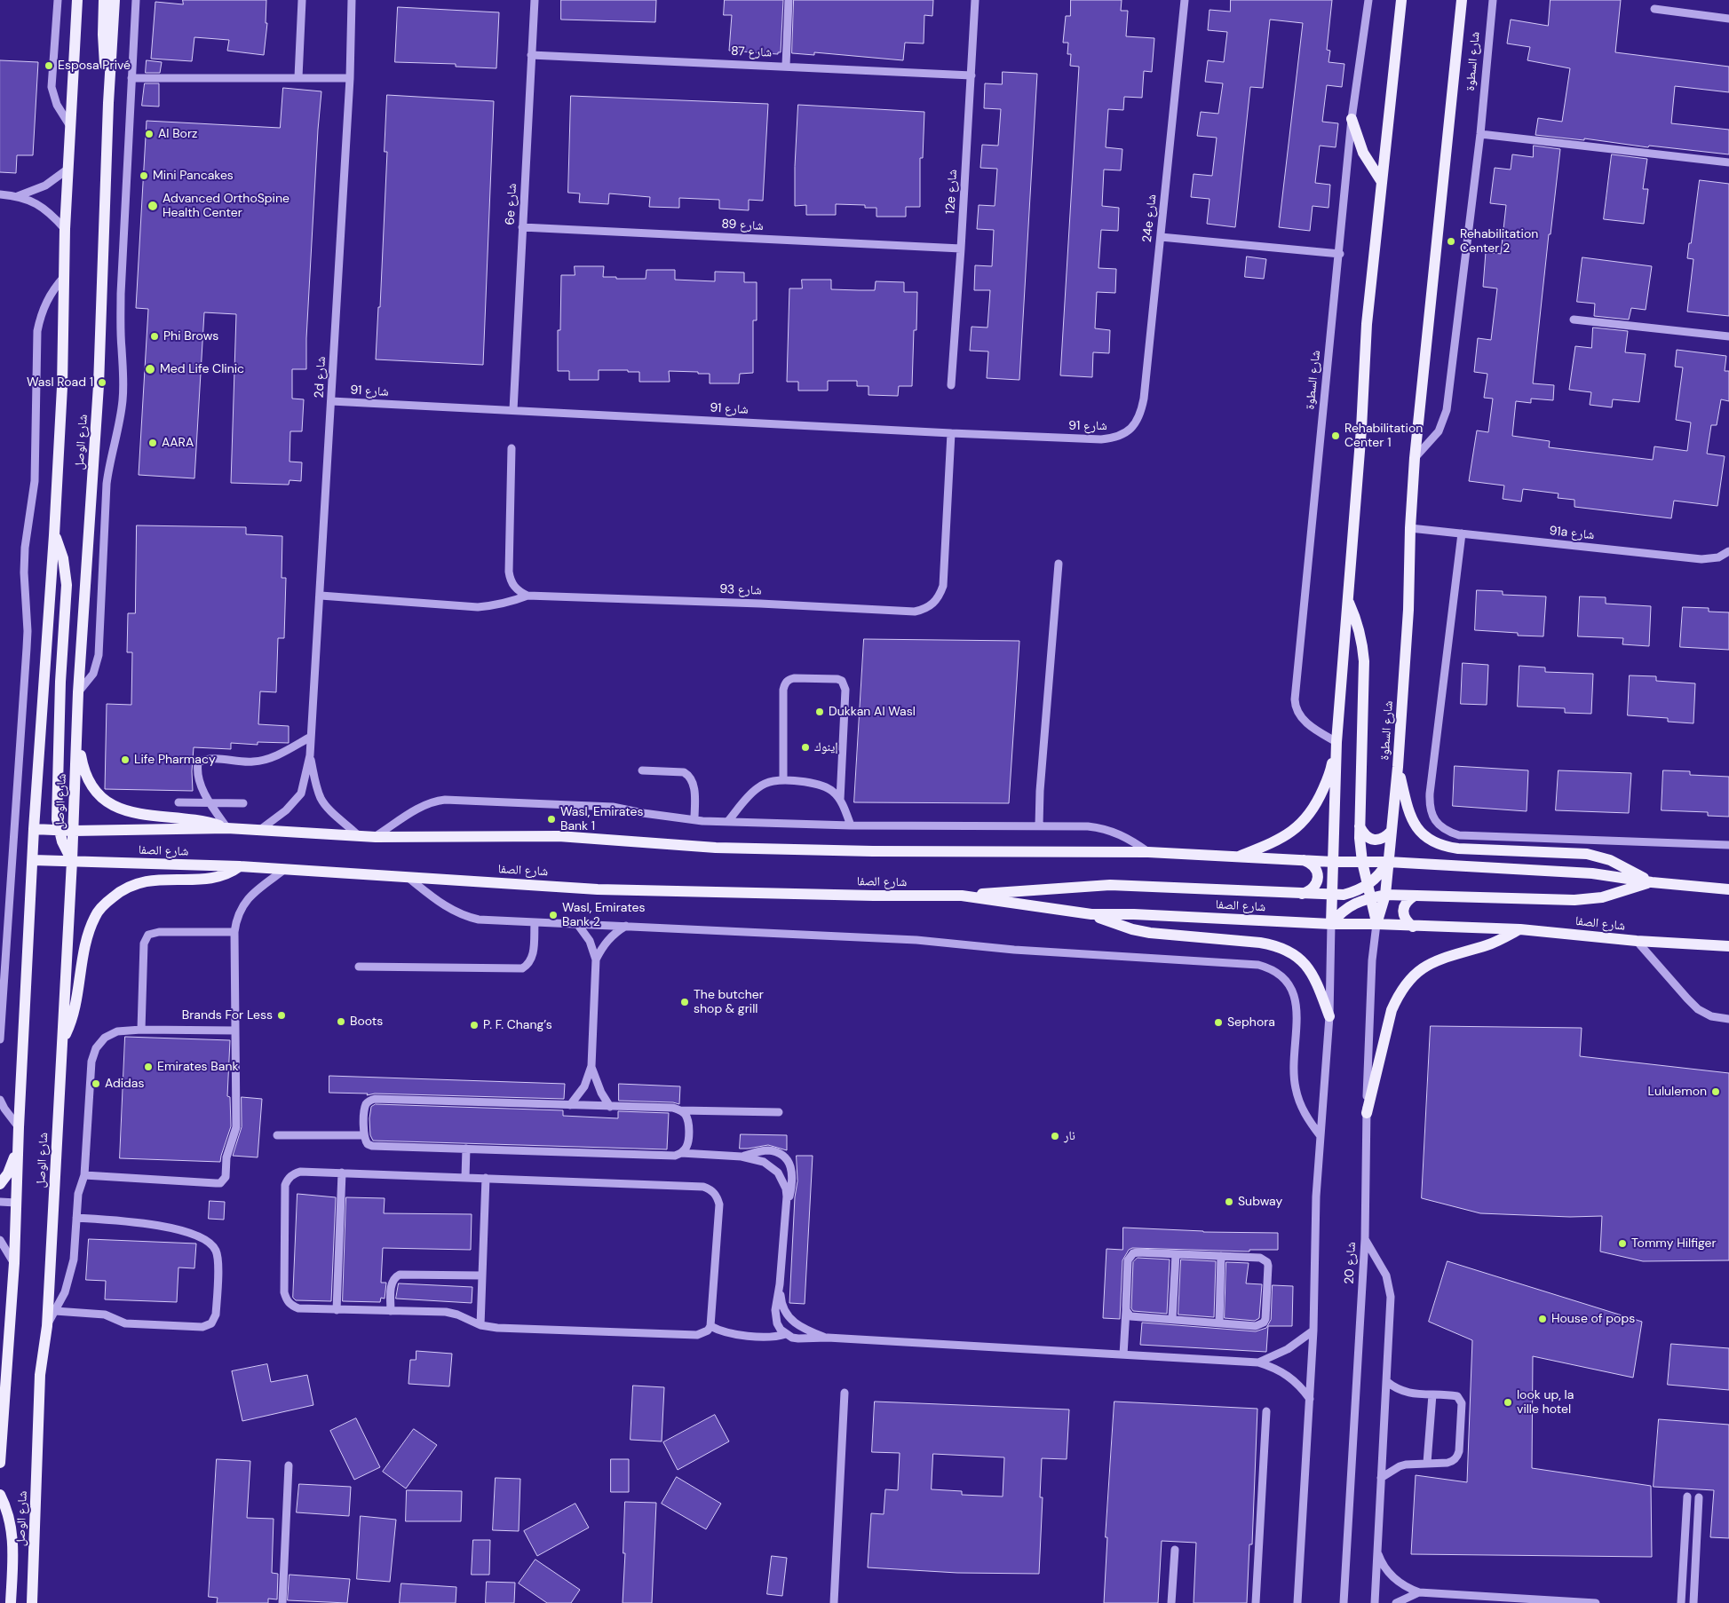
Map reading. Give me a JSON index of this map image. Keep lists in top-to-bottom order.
{
  "streets": {
    "main road": ["شارع السطوة", "شارع الوصل", "شارع الصفا"],
    "street": [
      "شارع 87",
      "12e شارع",
      "6e شارع",
      "24e شارع",
      "شارع 89",
      "2d شارع",
      "شارع 91",
      "91a شارع",
      "شارع 93",
      "شارع 20"
    ]
  },
  "crossings": [
    ["شارع 87", "12e شارع"],
    ["شارع 87", "6e شارع"],
    ["شارع السطوة", "91a شارع"],
    ["شارع السطوة", "شارع الصفا"],
    ["شارع السطوة", "شارع 20"],
    ["12e شارع", "شارع 89"],
    ["6e شارع", "شارع 89"],
    ["6e شارع", "شارع 91"],
    ["24e شارع", "شارع 91"],
    ["2d شارع", "شارع 91"],
    ["2d شارع", "شارع الصفا"],
    ["شارع 91", "شارع 93"],
    ["شارع الوصل", "شارع الصفا"],
    ["شارع الصفا", "شارع 20"]
  ],
  "places": [
    "Esposa Privé",
    "Al Borz",
    "Mini Pancakes",
    "Advanced OrthoSpine Health Center",
    "Rehabilitation Center 2",
    "Phi Brows",
    "Med Life Clinic",
    "Wasl Road 1",
    "Rehabilitation Center 1",
    "AARA",
    "Dukkan Al Wasl",
    "إينوك",
    "Life Pharmacy",
    "Wasl, Emirates Bank 1",
    "Wasl, Emirates Bank 2",
    "The butcher shop & grill",
    "Brands For Less",
    "Boots",
    "Sephora",
    "P. F. Chang’s",
    "Emirates Bank",
    "Adidas",
    "Lululemon",
    "نار",
    "Subway",
    "Tommy Hilfiger",
    "House of pops",
    "look up, la ville hotel"
  ]
}
